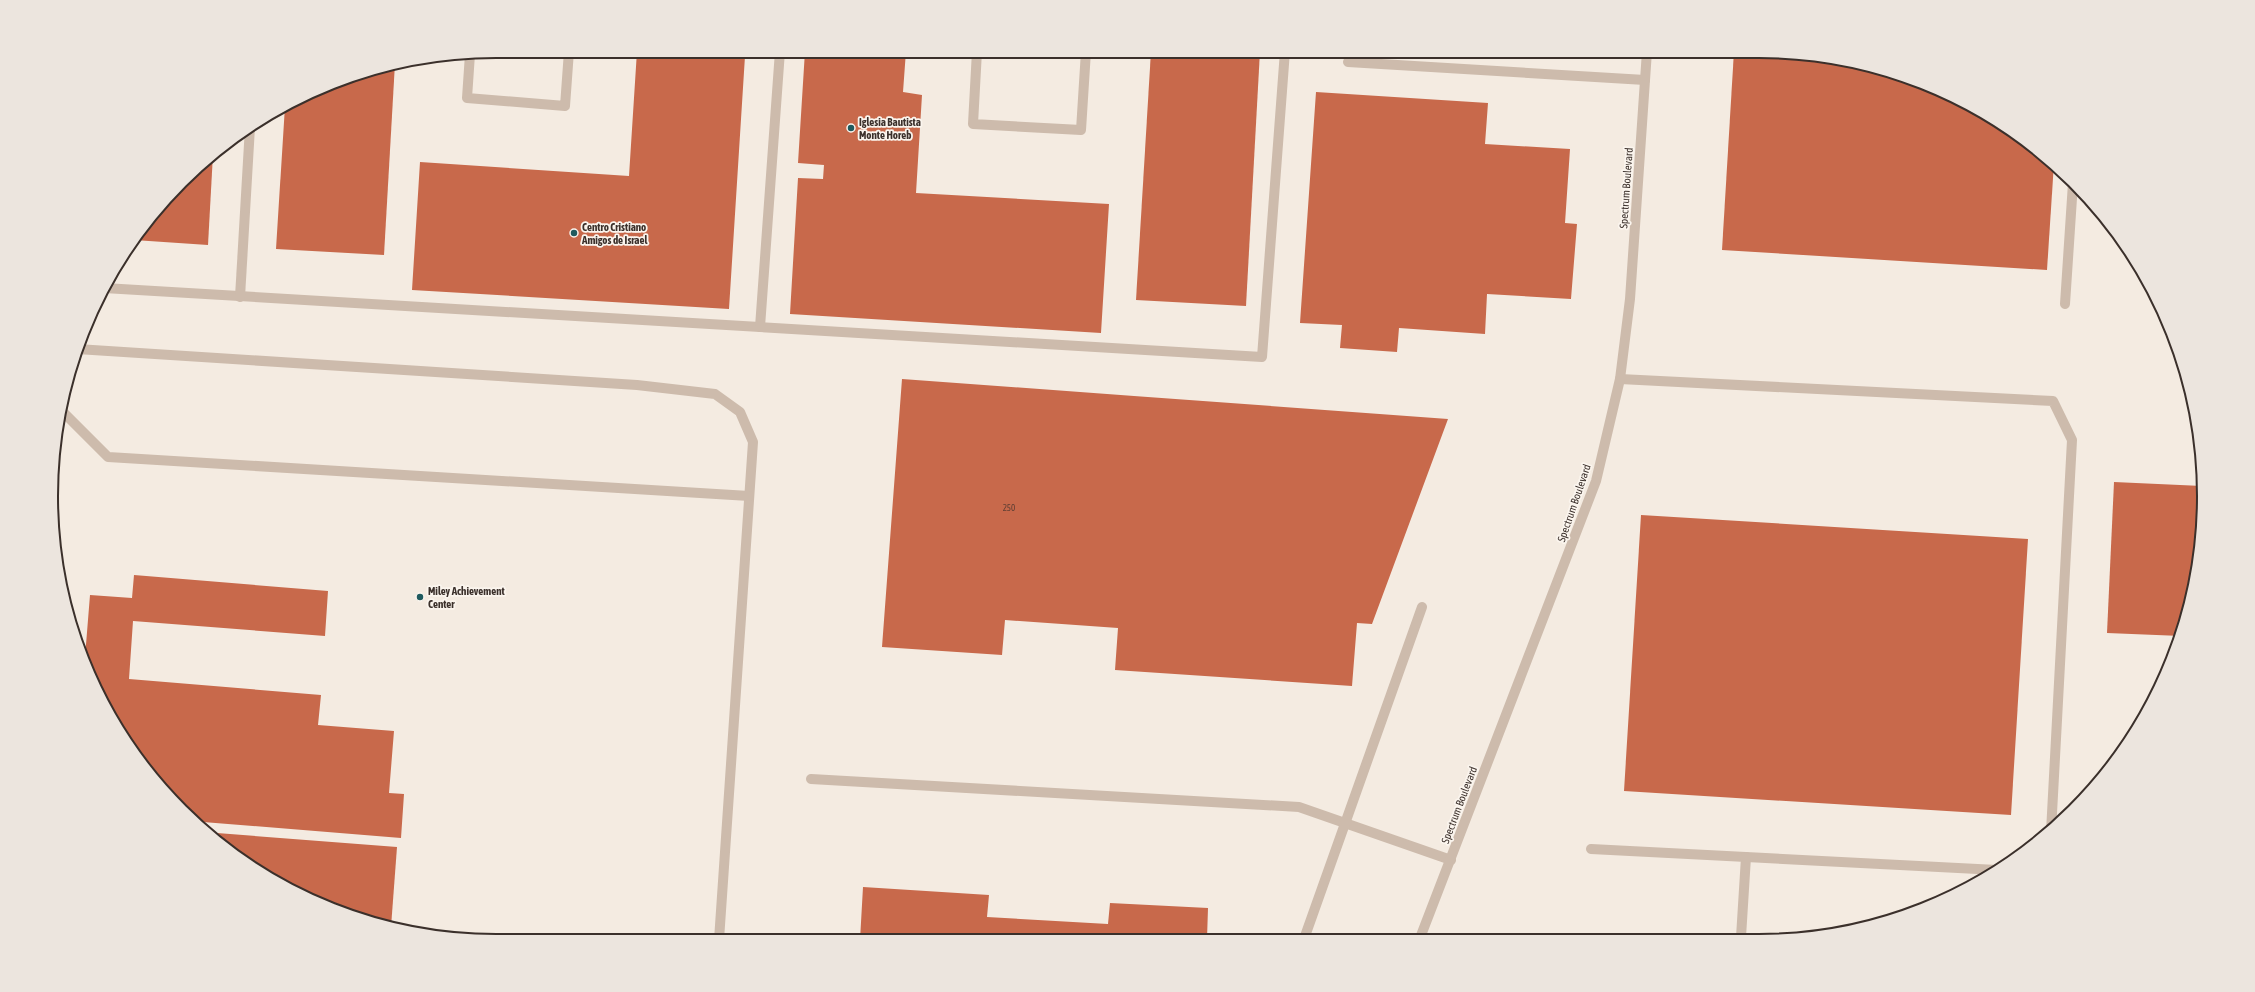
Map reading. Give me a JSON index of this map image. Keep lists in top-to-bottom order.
{
  "streets": {
    "street": ["Spectrum Boulevard"]
  },
  "places": ["Iglesia Bautista Monte Horeb", "Centro Cristiano Amigos de Israel", "Miley Achievement Center"],
  "house_numbers": ["250"]
}
